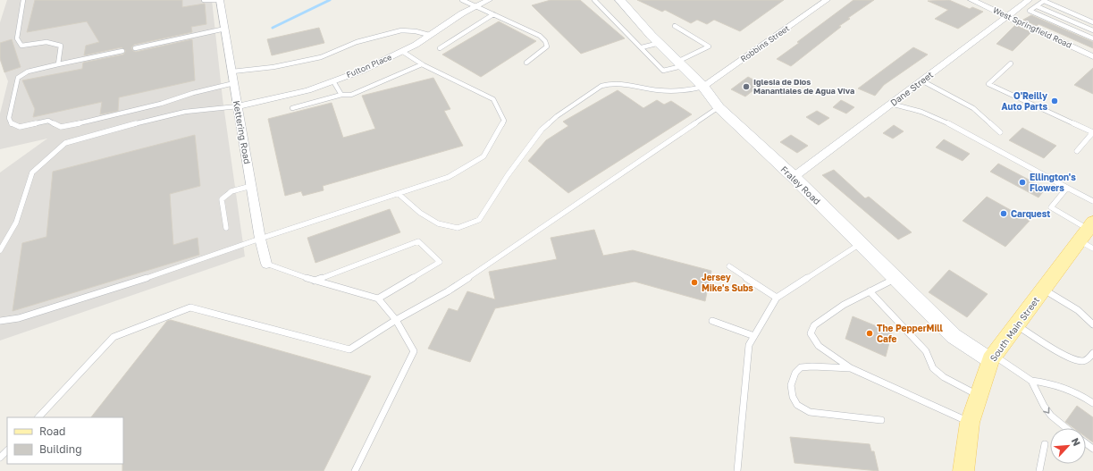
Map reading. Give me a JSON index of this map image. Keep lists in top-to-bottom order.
{
  "streets": {
    "main road": ["South Main Street"],
    "street": [
      "West Springfield Road",
      "Robbins Street",
      "Fulton Place",
      "Dane Street",
      "Kettering Road",
      "Fraley Road"
    ]
  },
  "crossings": [
    ["West Springfield Road", "Dane Street"],
    ["Robbins Street", "Fraley Road"],
    ["Fulton Place", "Kettering Road"],
    ["Dane Street", "Fraley Road"],
    ["Fraley Road", "South Main Street"]
  ],
  "places": [
    "Iglesia de Dios Manantiales de Agua Viva",
    "O'Reilly Auto Parts",
    "Ellington's Flowers",
    "Carquest",
    "Jersey Mike's Subs",
    "The PepperMill Cafe"
  ],
  "legend": ["Road", "Building"],
  "north": "top right"
}
